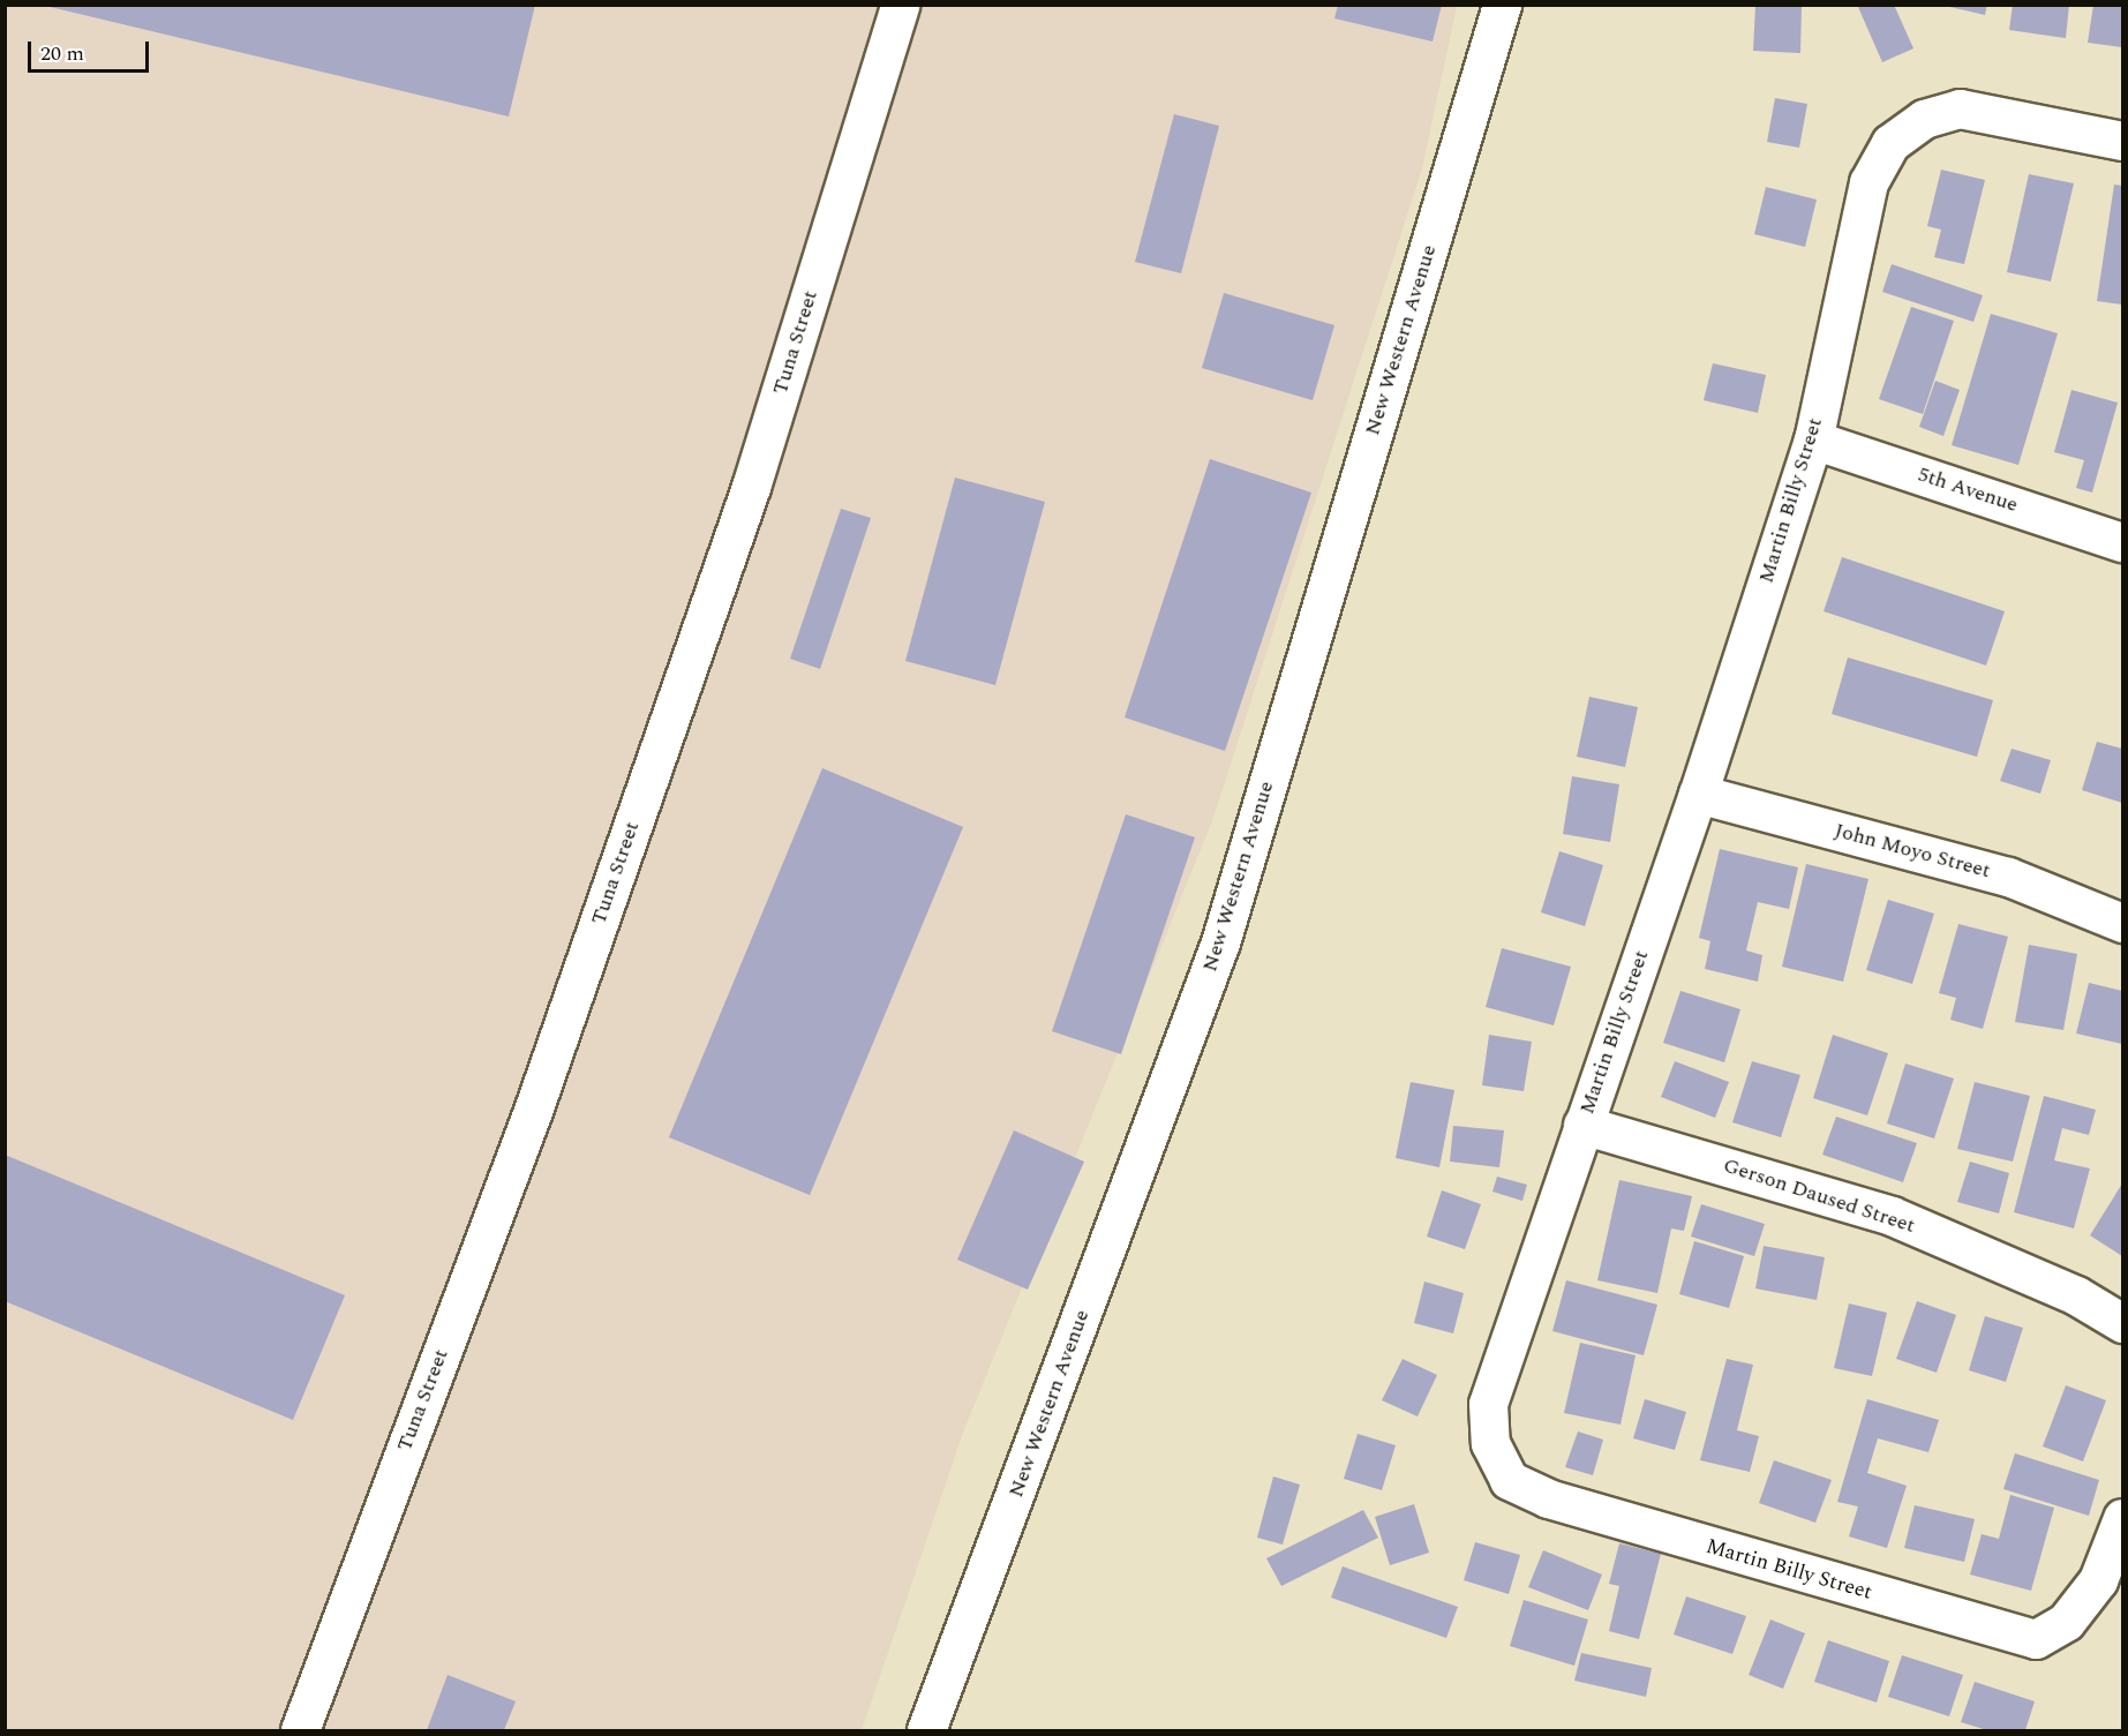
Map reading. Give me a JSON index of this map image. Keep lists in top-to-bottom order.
{
  "streets": {
    "street": [
      "New Western Avenue",
      "Tuna Street",
      "5th Avenue",
      "Martin Billy Street",
      "John Moyo Street",
      "Gerson Daused Street"
    ]
  },
  "crossings": [
    ["5th Avenue", "Martin Billy Street"],
    ["Martin Billy Street", "John Moyo Street"],
    ["Martin Billy Street", "Gerson Daused Street"]
  ],
  "scale_bar": "20 m"
}
